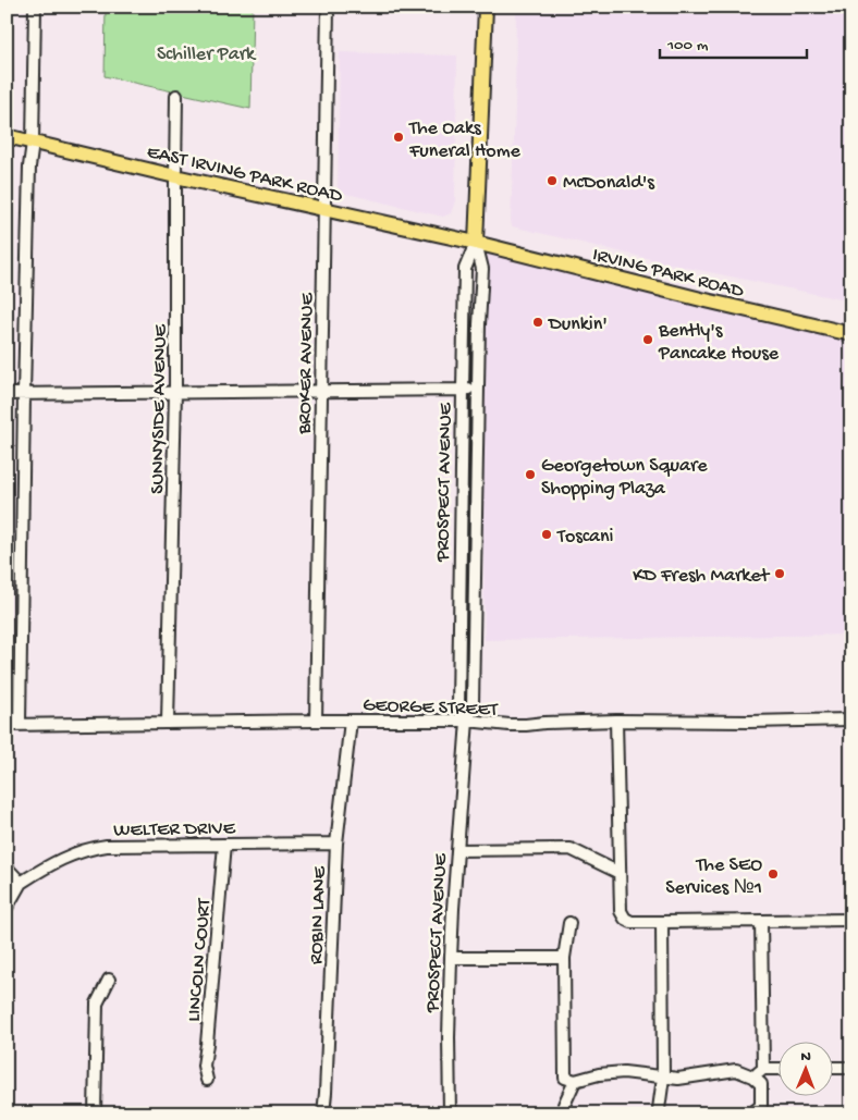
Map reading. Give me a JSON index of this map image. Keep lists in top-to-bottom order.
{
  "streets": {
    "main road": ["EAST IRVING PARK ROAD", "IRVING PARK ROAD", "PROSPECT AVENUE"],
    "street": [
      "BROKER AVENUE",
      "SUNNYSIDE AVENUE",
      "GEORGE STREET",
      "WELTER DRIVE",
      "ROBIN LANE",
      "LINCOLN COURT"
    ]
  },
  "crossings": [
    ["EAST IRVING PARK ROAD", "IRVING PARK ROAD"],
    ["EAST IRVING PARK ROAD", "BROKER AVENUE"],
    ["EAST IRVING PARK ROAD", "SUNNYSIDE AVENUE"],
    ["EAST IRVING PARK ROAD", "PROSPECT AVENUE"],
    ["IRVING PARK ROAD", "PROSPECT AVENUE"],
    ["BROKER AVENUE", "GEORGE STREET"],
    ["SUNNYSIDE AVENUE", "GEORGE STREET"],
    ["PROSPECT AVENUE", "GEORGE STREET"],
    ["GEORGE STREET", "ROBIN LANE"],
    ["WELTER DRIVE", "ROBIN LANE"],
    ["WELTER DRIVE", "LINCOLN COURT"]
  ],
  "parks": ["Schiller Park"],
  "places": [
    "The Oaks Funeral Home",
    "McDonald's",
    "Dunkin'",
    "Bently's Pancake House",
    "Georgetown Square Shopping Plaza",
    "Toscani",
    "KD Fresh Market",
    "The SEO Services №1"
  ],
  "scale_bar": "100 m",
  "north": "top"
}
